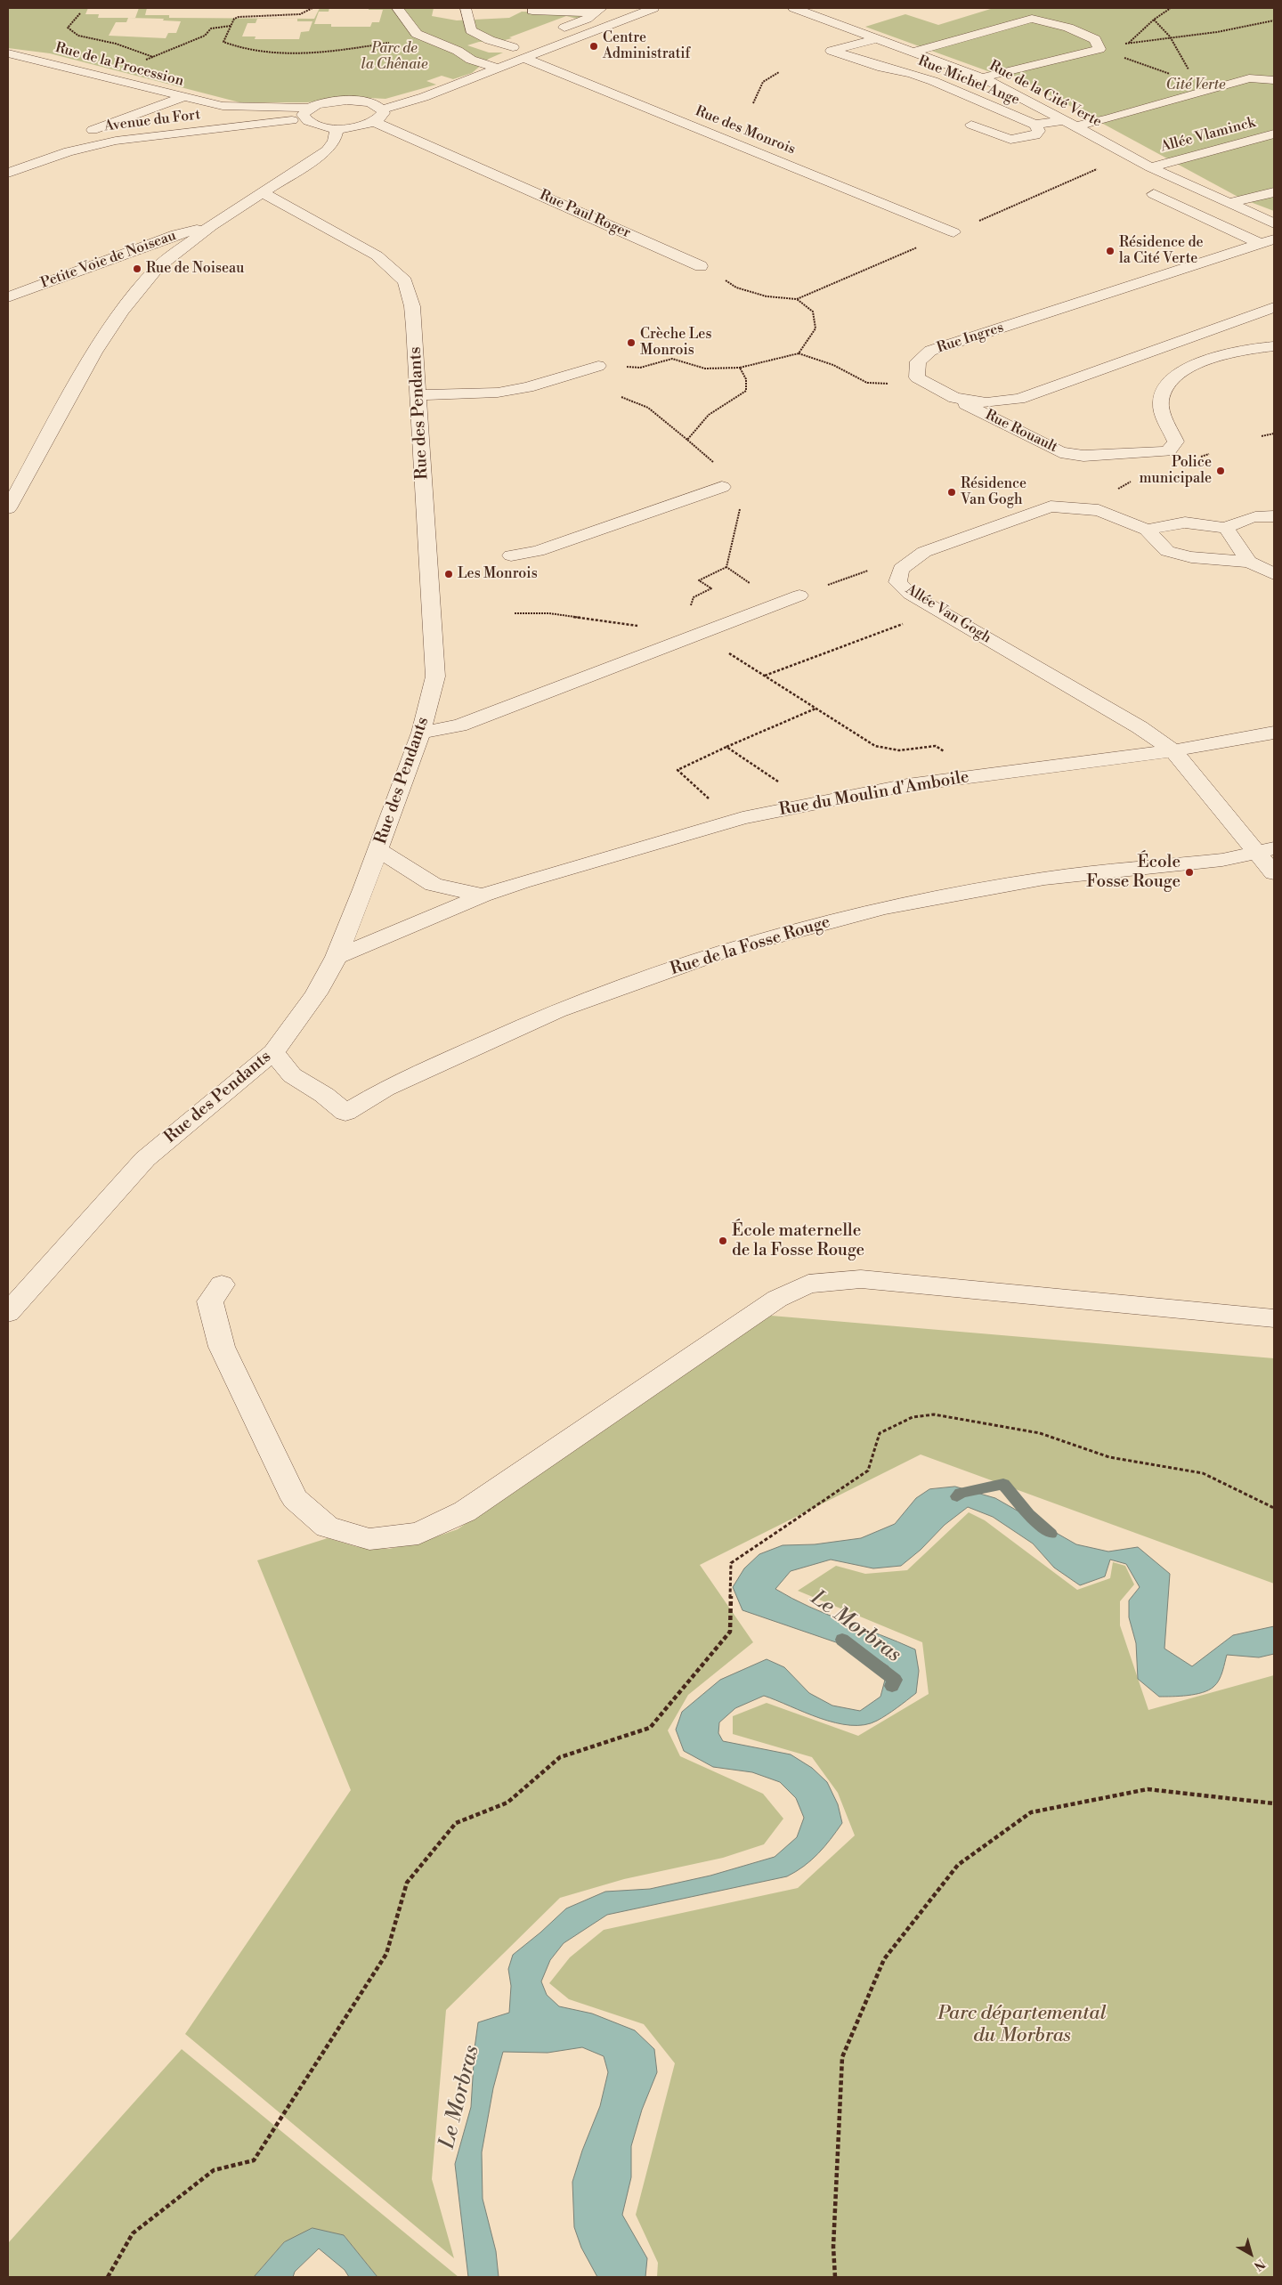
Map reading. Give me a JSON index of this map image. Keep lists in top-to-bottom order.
{
  "streets": {
    "street": [
      "Rue de la Procession",
      "Rue Michel Ange",
      "Rue de la Cité Verte",
      "Avenue du Fort",
      "Rue des Monrois",
      "Allée Vlaminck",
      "Rue Paul Roger",
      "Petite Voie de Noiseau",
      "Rue Ingres",
      "Rue des Pendants",
      "Rue Rouault",
      "Allée Van Gogh",
      "Rue du Moulin d'Amboile",
      "Rue de la Fosse Rouge"
    ]
  },
  "crossings": [
    ["Rue de la Procession", "Avenue du Fort"],
    ["Rue Michel Ange", "Rue de la Cité Verte"],
    ["Rue de la Cité Verte", "Allée Vlaminck"],
    ["Rue des Pendants", "Rue du Moulin d'Amboile"],
    ["Rue des Pendants", "Rue de la Fosse Rouge"],
    ["Allée Van Gogh", "Rue du Moulin d'Amboile"],
    ["Allée Van Gogh", "Rue de la Fosse Rouge"]
  ],
  "water": ["Le Morbras"],
  "parks": ["Parc de la Chênaie", "Cité Verte", "Parc départemental du Morbras"],
  "places": [
    "Centre Administratif",
    "Résidence de la Cité Verte",
    "Rue de Noiseau",
    "Crèche Les Monrois",
    "Police municipale",
    "Résidence Van Gogh",
    "Les Monrois",
    "École Fosse Rouge",
    "École maternelle de la Fosse Rouge"
  ],
  "north": "bottom right"
}
